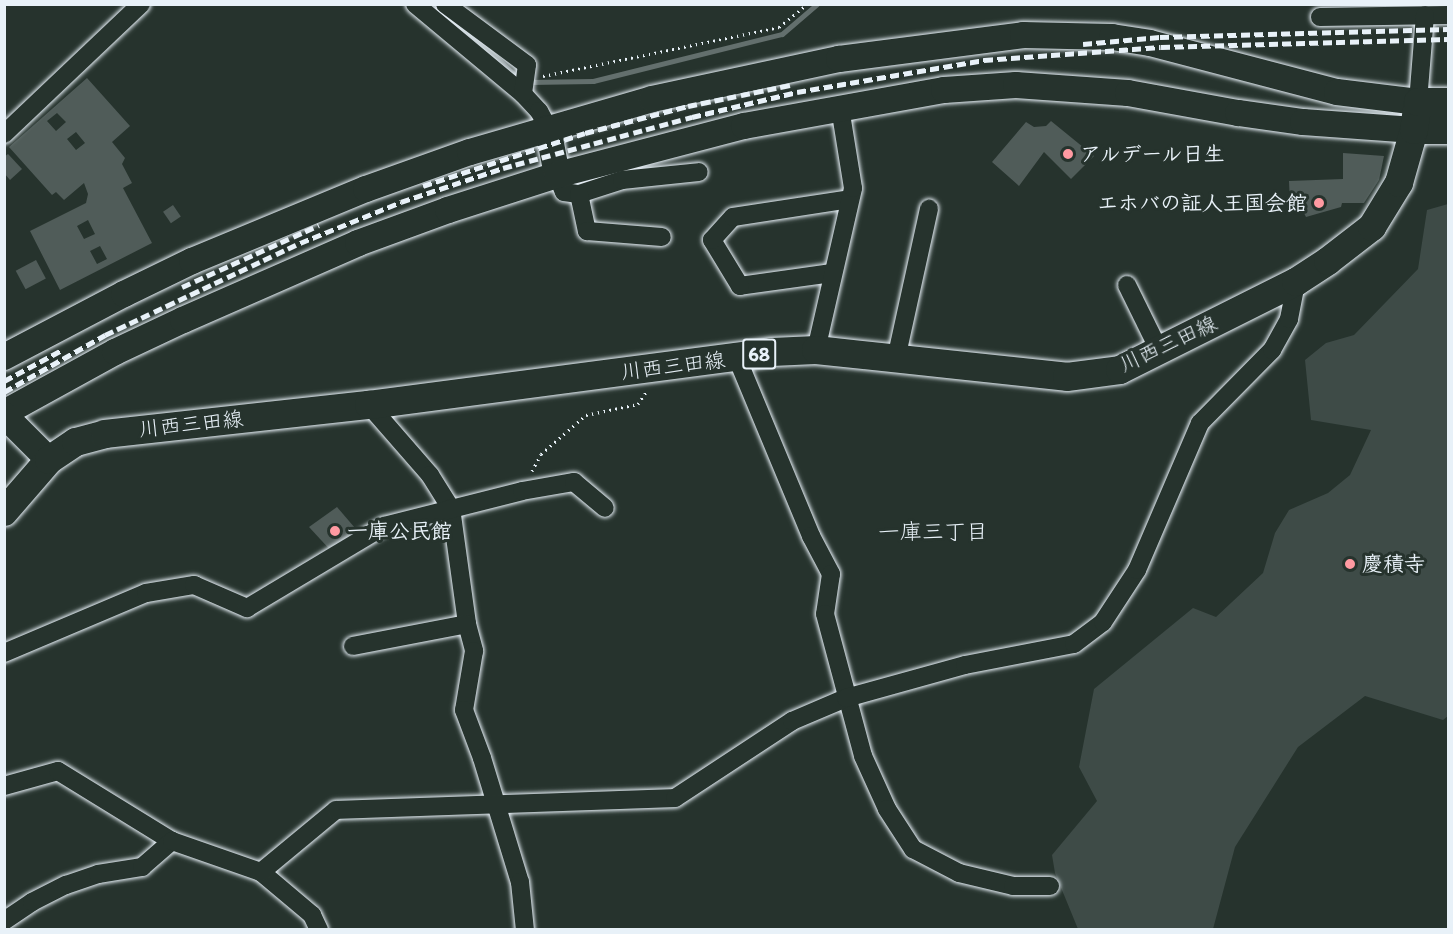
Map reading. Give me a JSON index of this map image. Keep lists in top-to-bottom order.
{
  "streets": {
    "main road": ["川西三田線", "68"]
  },
  "districts": ["一庫三丁目"],
  "places": [
    "アルデール日生",
    "エホバの証人王国会館",
    "一庫公民館",
    "慶積寺"
  ]
}
